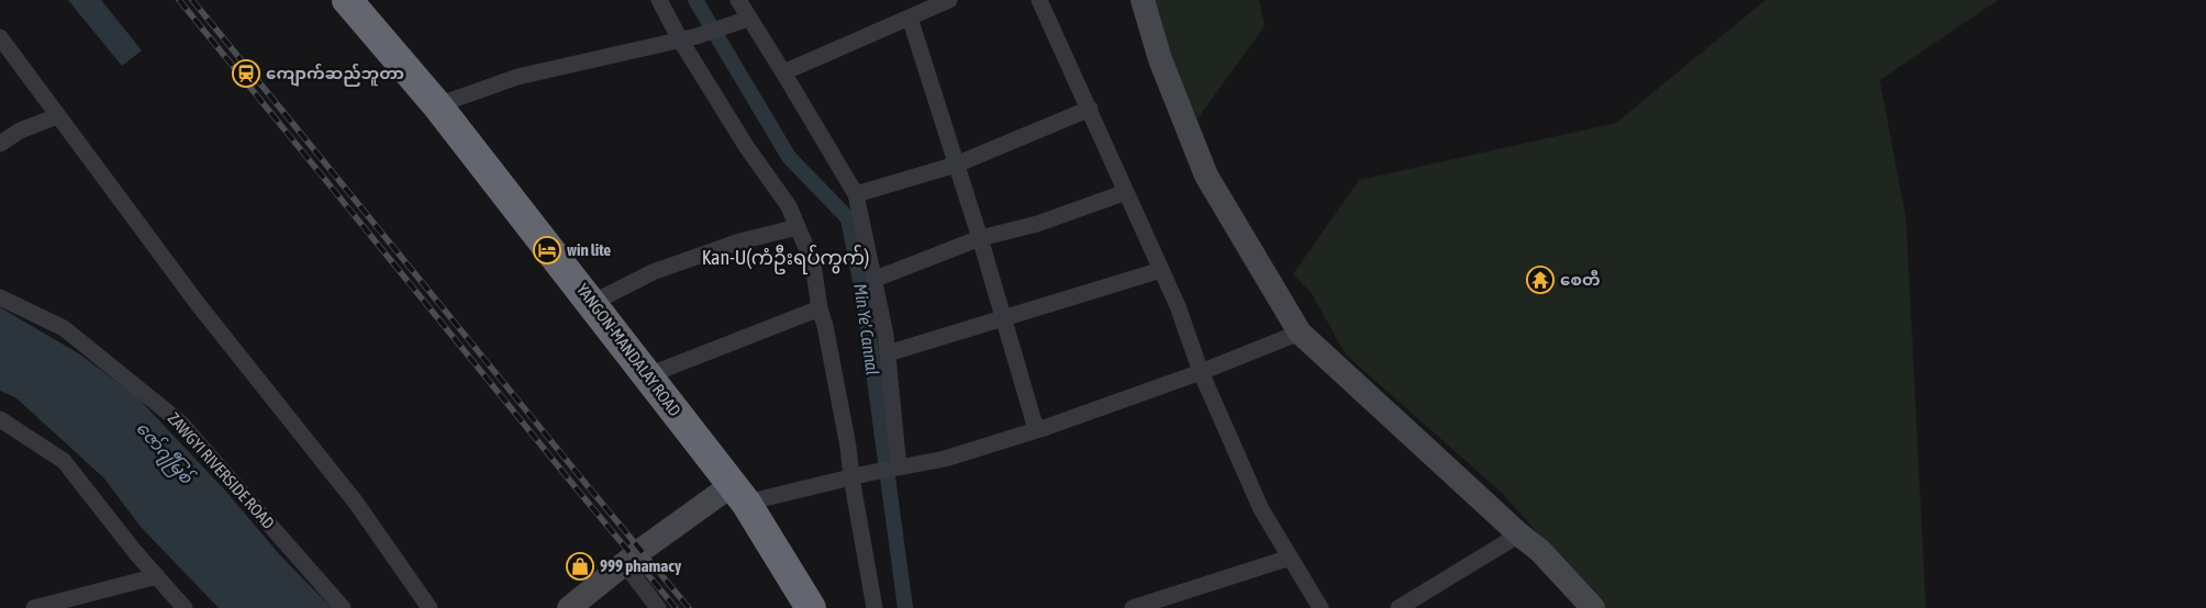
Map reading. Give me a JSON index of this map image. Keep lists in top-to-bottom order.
{
  "streets": {
    "highway": ["YANGON-MANDALAY ROAD"],
    "street": ["ZAWGYI RIVERSIDE ROAD"]
  },
  "districts": ["Kan-U(ကံဦးရပ်ကွက်)"],
  "water": ["Min Ye' Cannal", "ဇော်ဂျီမြစ်"],
  "places": {
    "station": ["ကျောက်ဆည်ဘူတာ"],
    "hotel": ["win lite"],
    "temple": ["စေတီ"],
    "shop": ["999 phamacy"]
  }
}
